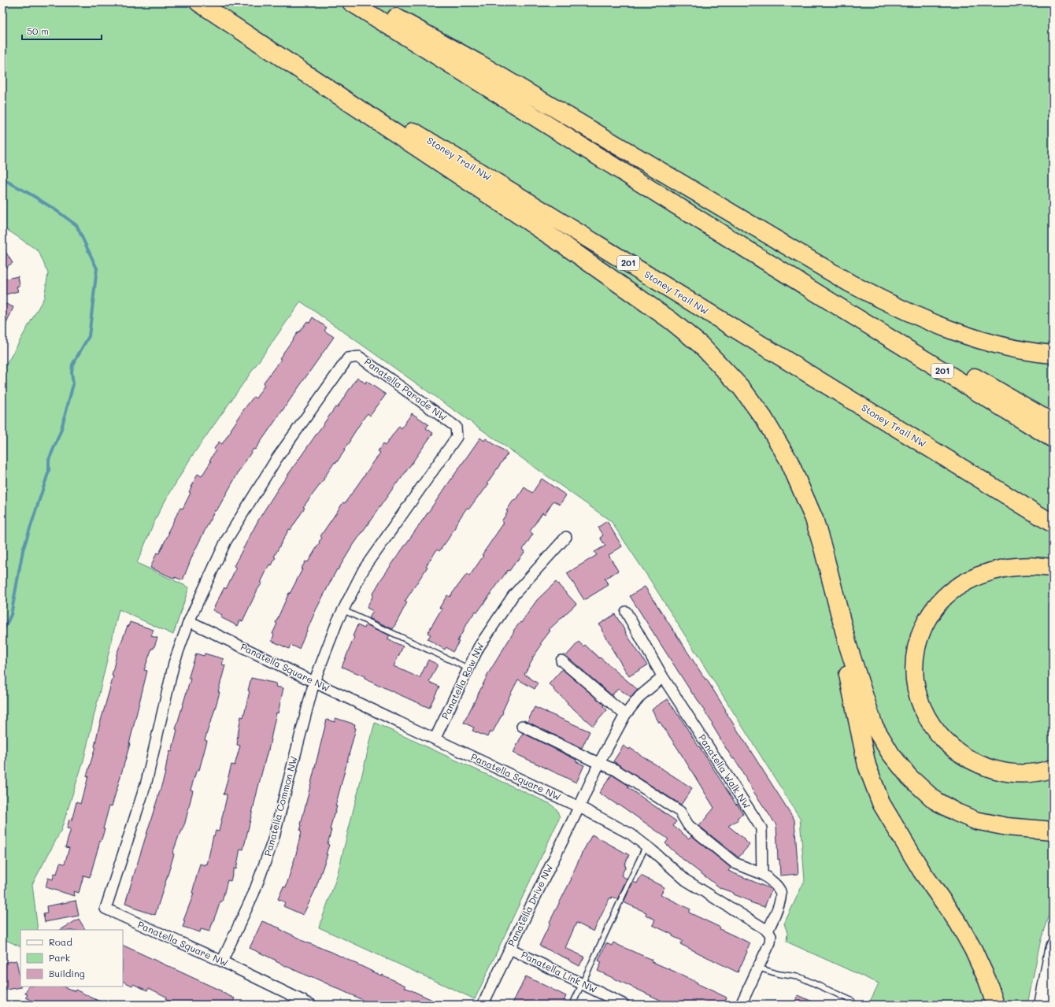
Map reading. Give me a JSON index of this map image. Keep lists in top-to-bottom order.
{
  "streets": {
    "highway": ["Stoney Trail NW", "201"],
    "street": [
      "Panatella Parade NW",
      "Panatella Square NW",
      "Panatella Row NW",
      "Panatella Walk NW",
      "Panatella Common NW",
      "Panatella Drive NW",
      "Panatella Link NW"
    ]
  },
  "crossings": [
    ["Panatella Parade NW", "Panatella Square NW"],
    ["Panatella Parade NW", "Panatella Common NW"],
    ["Panatella Square NW", "Panatella Row NW"],
    ["Panatella Square NW", "Panatella Common NW"],
    ["Panatella Square NW", "Panatella Drive NW"],
    ["Panatella Drive NW", "Panatella Link NW"]
  ],
  "legend": ["Road", "Park", "Building"],
  "scale_bar": "50 m"
}
